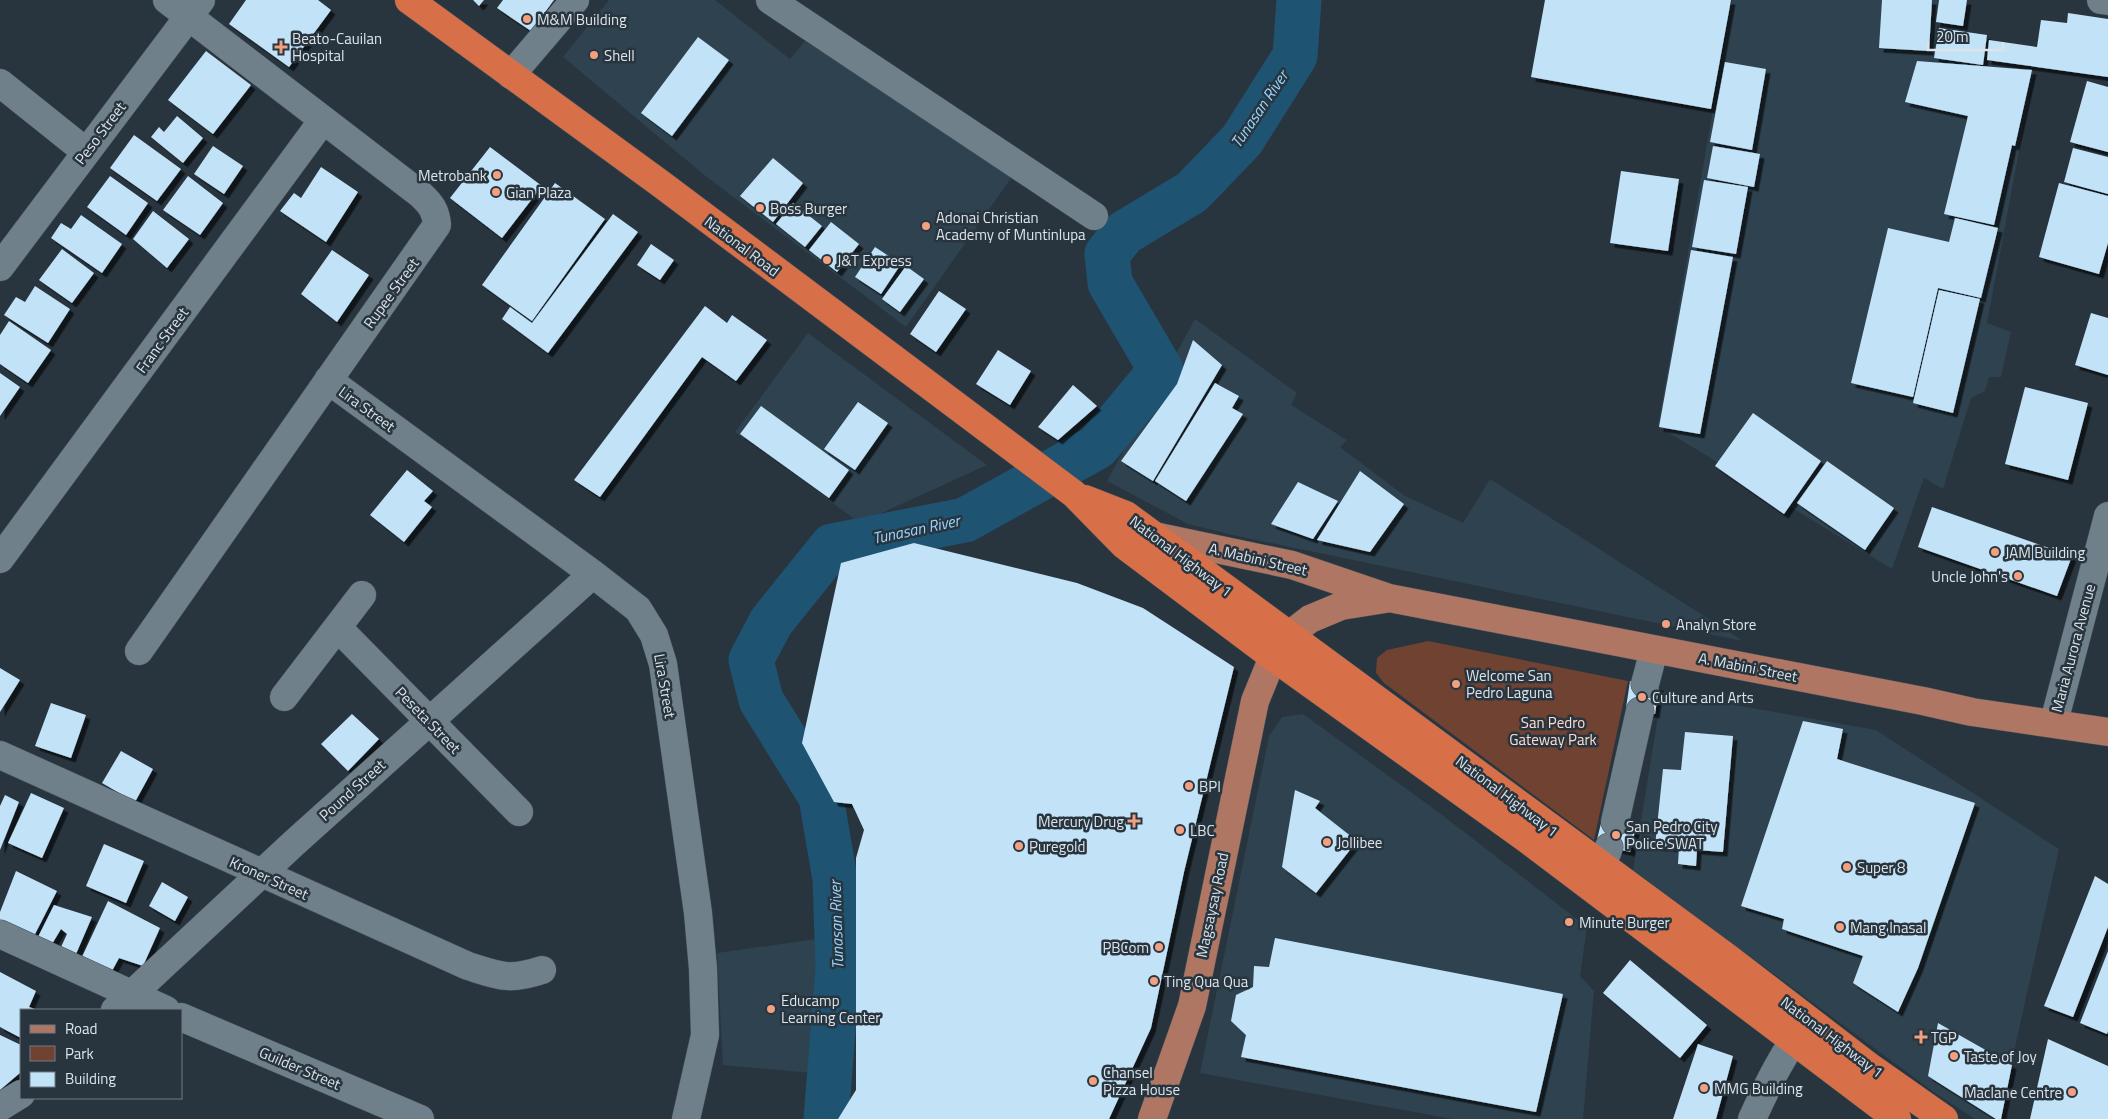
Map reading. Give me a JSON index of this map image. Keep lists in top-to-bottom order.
{
  "streets": {
    "highway": ["National Road", "National Highway 1"],
    "main road": ["A. Mabini Street", "Magsaysay Road"],
    "street": [
      "Peso Street",
      "Rupee Street",
      "Franc Street",
      "Lira Street",
      "Maria Aurora Avenue",
      "Peseta Street",
      "Pound Street",
      "Kroner Street",
      "Guilder Street"
    ]
  },
  "crossings": [
    ["Peso Street", "Rupee Street"],
    ["National Road", "National Highway 1"],
    ["Rupee Street", "Franc Street"],
    ["Rupee Street", "Lira Street"],
    ["Lira Street", "Pound Street"],
    ["National Highway 1", "A. Mabini Street"],
    ["National Highway 1", "Magsaysay Road"],
    ["A. Mabini Street", "Maria Aurora Avenue"],
    ["A. Mabini Street", "Magsaysay Road"],
    ["Peseta Street", "Pound Street"],
    ["Pound Street", "Kroner Street"]
  ],
  "water": ["Tunasan River"],
  "parks": ["San Pedro Gateway Park"],
  "places": {
    "other": [
      "M&M Building",
      "Shell",
      "Metrobank",
      "Gian Plaza",
      "Boss Burger",
      "Adonai Christian Academy of Muntinlupa",
      "J&T Express",
      "JAM Building",
      "Uncle John's",
      "Analyn Store",
      "Welcome San Pedro Laguna",
      "Culture and Arts",
      "BPI",
      "LBC",
      "San Pedro City Police SWAT",
      "Jollibee",
      "Puregold",
      "Super 8",
      "Minute Burger",
      "Mang Inasal",
      "PBCom",
      "Ting Qua Qua",
      "Educamp Learning Center",
      "Taste of Joy",
      "Chansel Pizza House",
      "MMG Building",
      "Maclane Centre"
    ],
    "health": ["Beato-Cauilan Hospital", "Mercury Drug", "TGP"]
  },
  "legend": ["Road", "Park", "Building"],
  "scale_bar": "20 m"
}
